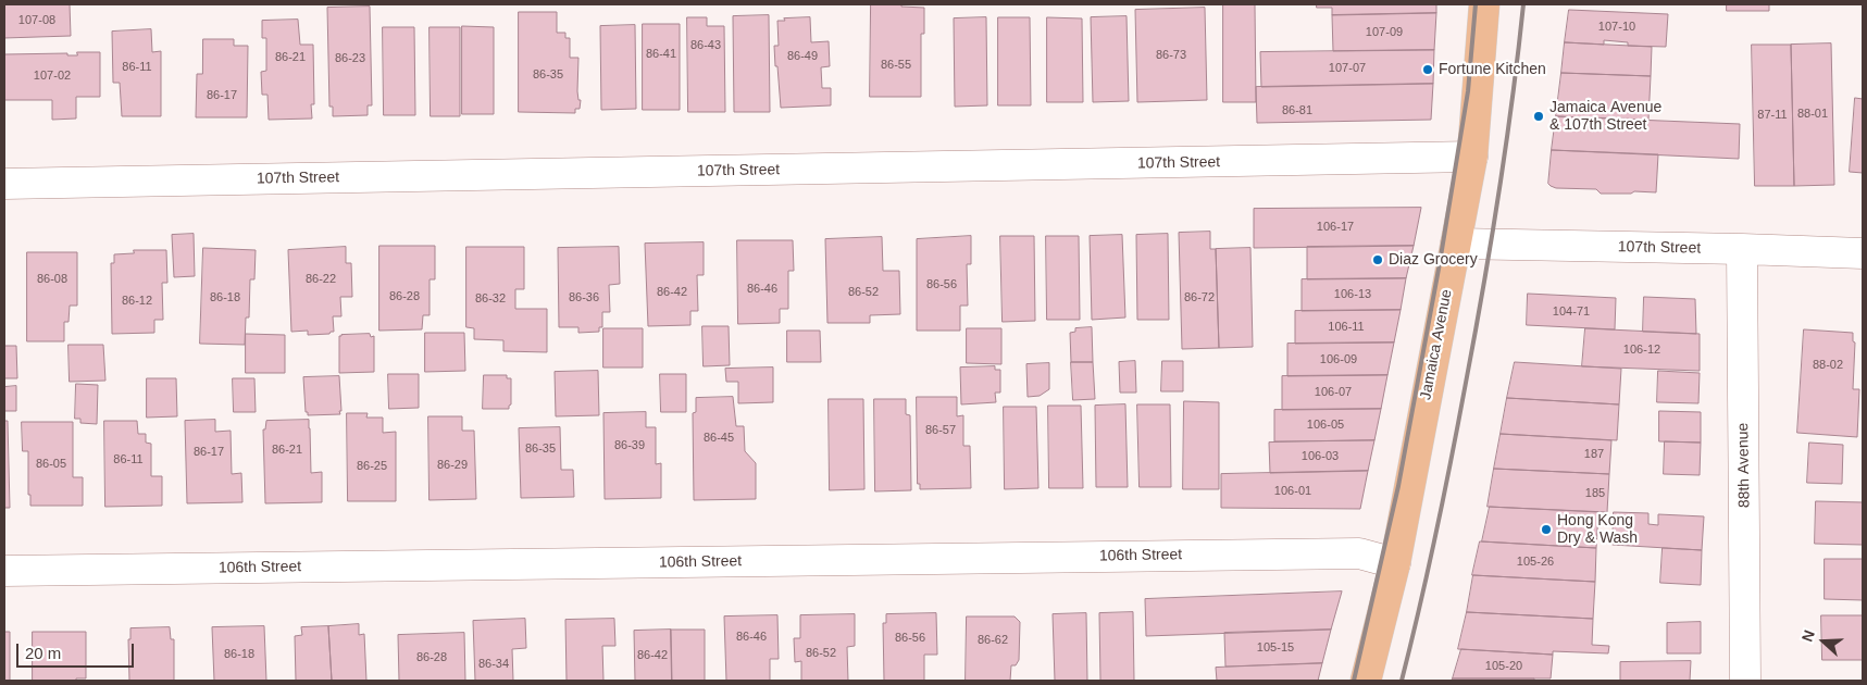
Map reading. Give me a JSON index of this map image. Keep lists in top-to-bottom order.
{
  "streets": {
    "main road": ["Jamaica Avenue"],
    "street": ["107th Street", "88th Avenue", "106th Street"]
  },
  "crossings": [
    ["107th Street", "Jamaica Avenue"],
    ["107th Street", "88th Avenue"],
    ["Jamaica Avenue", "106th Street"]
  ],
  "places": [
    "Fortune Kitchen",
    "Jamaica Avenue & 107th Street",
    "Diaz Grocery",
    "Hong Kong Dry & Wash"
  ],
  "house_numbers": [
    "107-08",
    "107-10",
    "107-09",
    "86-43",
    "86-41",
    "86-73",
    "86-49",
    "86-21",
    "86-23",
    "86-55",
    "86-11",
    "107-07",
    "86-35",
    "107-02",
    "86-17",
    "86-81",
    "88-01",
    "87-11",
    "106-17",
    "86-08",
    "86-22",
    "86-56",
    "86-46",
    "86-42",
    "86-52",
    "106-13",
    "86-28",
    "86-18",
    "86-36",
    "86-72",
    "86-32",
    "86-12",
    "104-71",
    "106-11",
    "106-12",
    "106-09",
    "88-02",
    "106-07",
    "106-05",
    "86-57",
    "86-45",
    "86-39",
    "86-35",
    "86-21",
    "86-17",
    "187",
    "106-03",
    "86-11",
    "86-05",
    "86-29",
    "86-25",
    "106-01",
    "185",
    "105-26",
    "86-46",
    "86-56",
    "86-62",
    "105-15",
    "86-52",
    "86-18",
    "86-42",
    "86-28",
    "86-34",
    "105-20"
  ],
  "scale_bar": "20 m",
  "north": "left"
}
